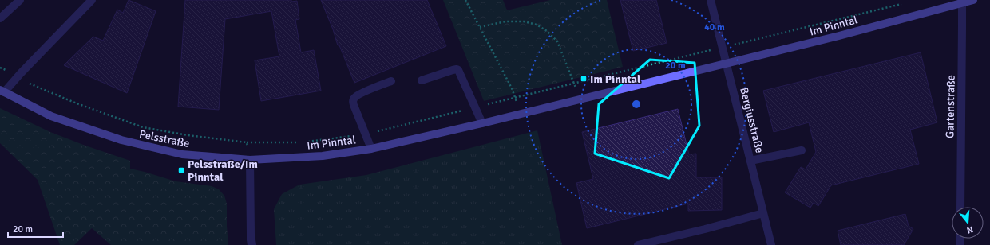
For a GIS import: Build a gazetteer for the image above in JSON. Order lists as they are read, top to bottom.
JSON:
{
  "streets": {
    "main road": ["Im Pinntal", "Pelsstraße"],
    "street": ["Gartenstraße", "Bergiusstraße"]
  },
  "crossings": [
    ["Im Pinntal", "Gartenstraße"],
    ["Im Pinntal", "Bergiusstraße"],
    ["Im Pinntal", "Pelsstraße"]
  ],
  "places": {
    "transit": ["Im Pinntal", "Pelsstraße/Im Pinntal"]
  },
  "scale_bar": "20 m",
  "north": "bottom",
  "rings": ["40 m", "20 m"]
}
